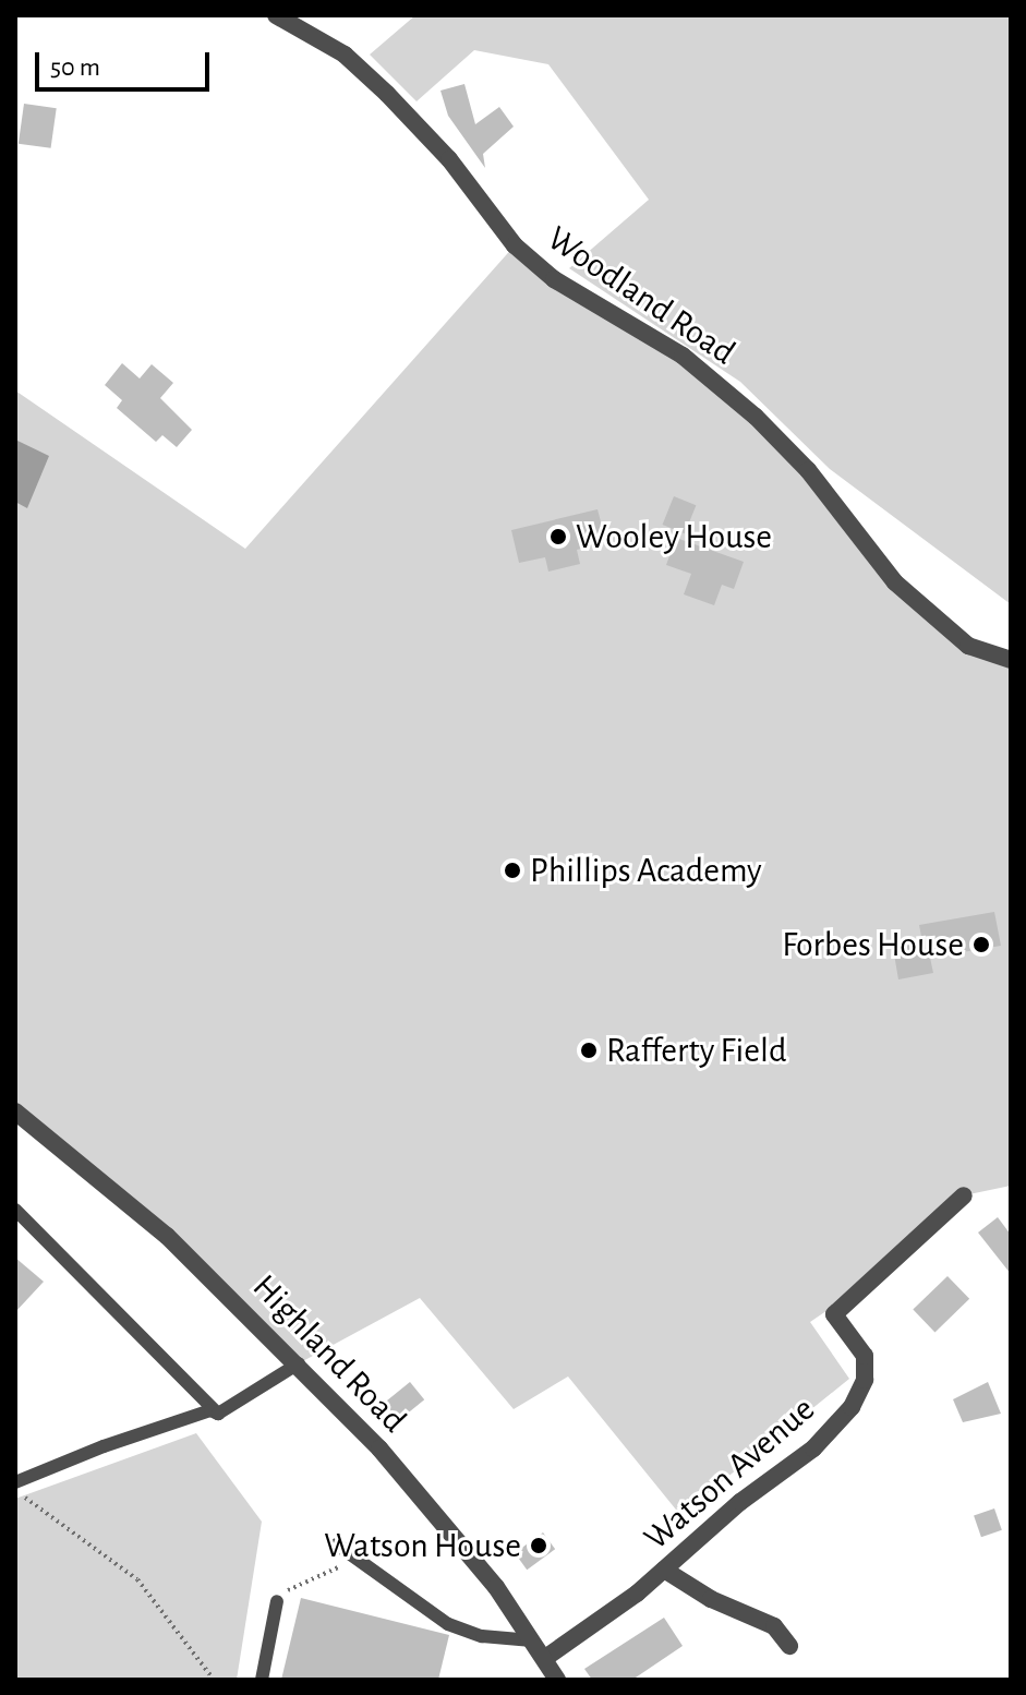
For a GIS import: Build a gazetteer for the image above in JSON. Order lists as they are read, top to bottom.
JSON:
{
  "streets": {
    "street": ["Woodland Road", "Highland Road", "Watson Avenue"]
  },
  "crossings": [
    ["Highland Road", "Watson Avenue"]
  ],
  "places": [
    "Wooley House",
    "Phillips Academy",
    "Forbes House",
    "Rafferty Field",
    "Watson House"
  ],
  "scale_bar": "50 m"
}
